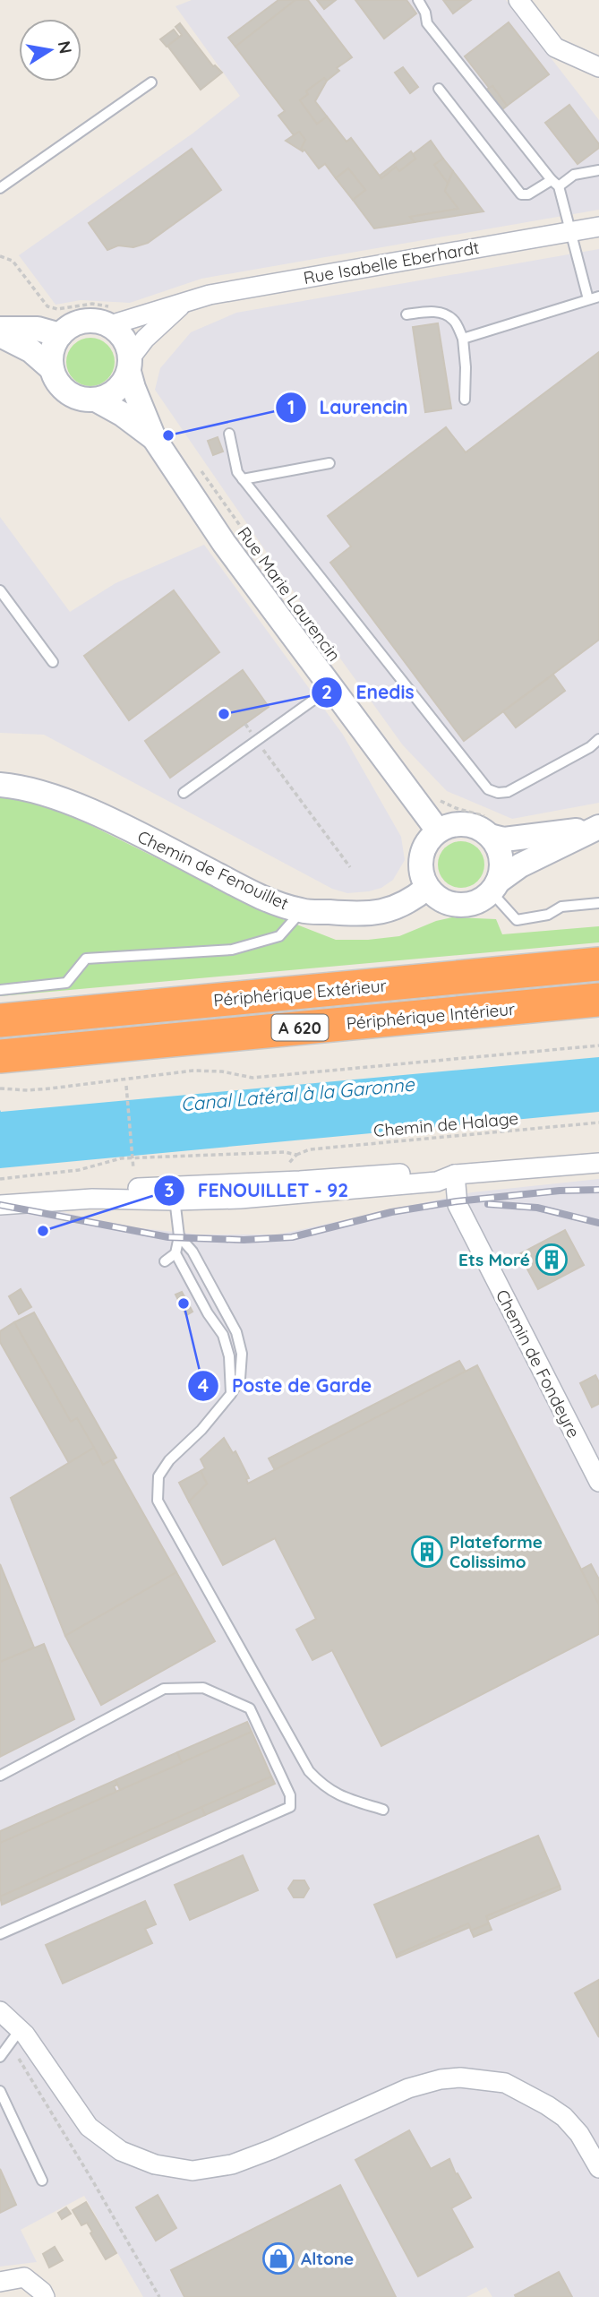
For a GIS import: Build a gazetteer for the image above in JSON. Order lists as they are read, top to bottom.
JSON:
{
  "streets": {
    "highway": ["Périphérique Extérieur", "Périphérique Intérieur", "A 620"],
    "street": [
      "Rue Isabelle Eberhardt",
      "Rue Marie Laurencin",
      "Chemin de Fenouillet",
      "Chemin de Fondeyre"
    ],
    "path": ["Chemin de Halage"]
  },
  "crossings": [
    ["Rue Isabelle Eberhardt", "Rue Marie Laurencin"],
    ["Rue Marie Laurencin", "Chemin de Fenouillet"]
  ],
  "water": ["Canal Latéral à la Garonne"],
  "places": {
    "other": [
      "Laurencin",
      "Enedis",
      "FENOUILLET - 92",
      "Poste de Garde"
    ],
    "building": ["Ets Moré", "Plateforme Colissimo"],
    "shop": ["Altone"]
  },
  "north": "right"
}
